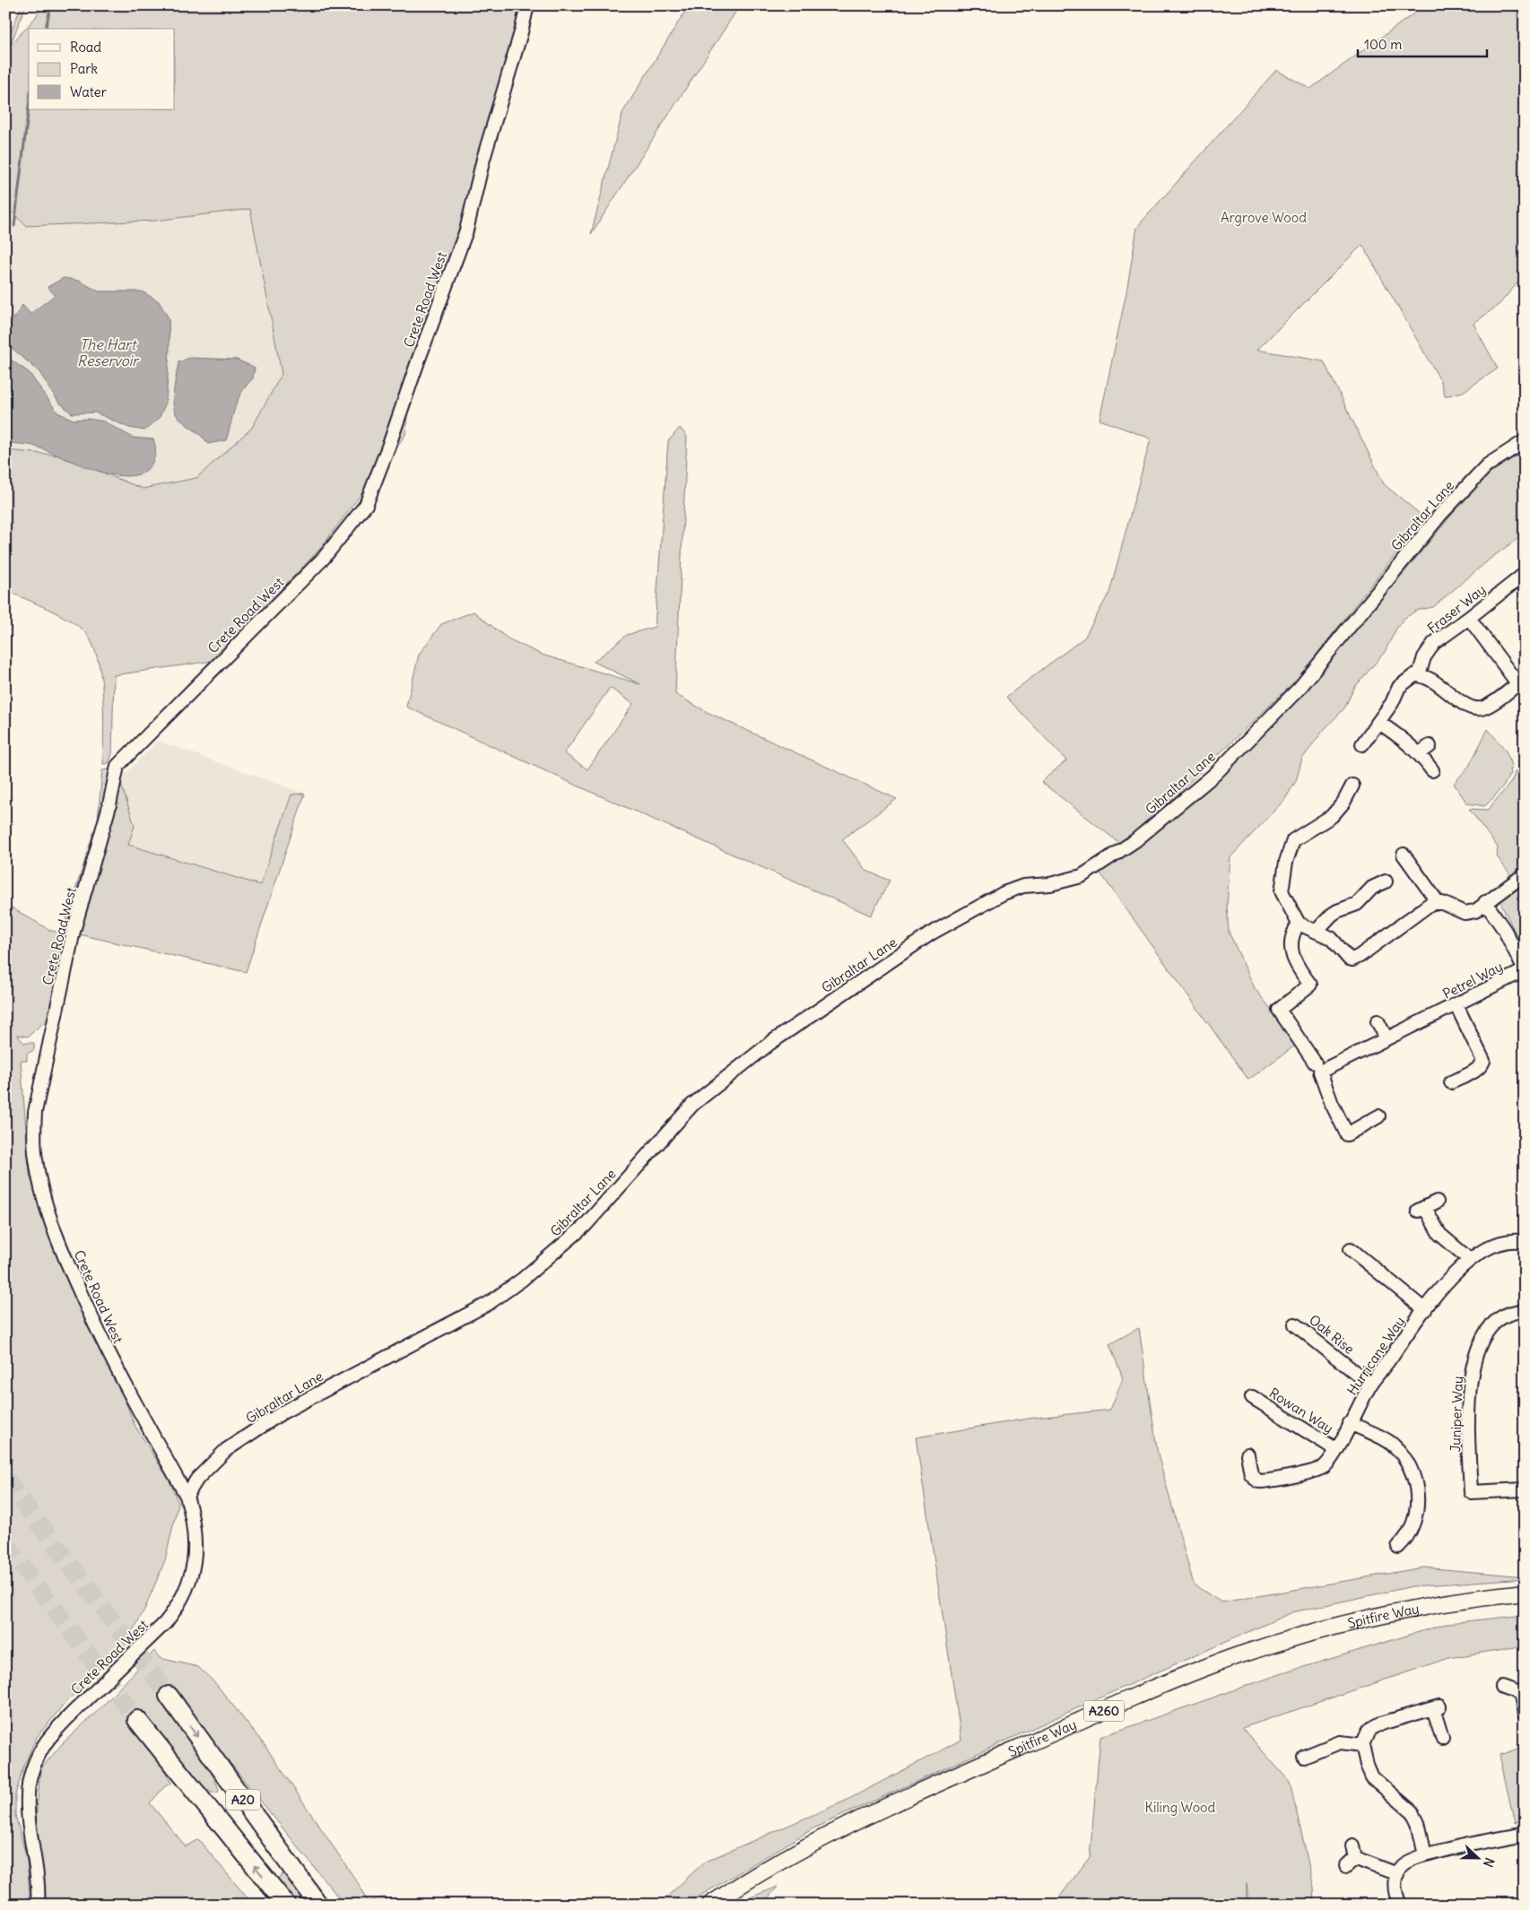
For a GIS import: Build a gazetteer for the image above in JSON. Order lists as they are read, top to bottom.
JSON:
{
  "streets": {
    "highway": ["A20"],
    "main road": ["Spitfire Way", "A260"],
    "street": [
      "Crete Road West",
      "Gibraltar Lane",
      "Fraser Way",
      "Petrel Way",
      "Oak Rise",
      "Hurricane Way",
      "Rowan Way",
      "Juniper Way"
    ]
  },
  "crossings": [
    ["Crete Road West", "Gibraltar Lane"],
    ["Oak Rise", "Hurricane Way"],
    ["Hurricane Way", "Rowan Way"]
  ],
  "water": ["The Hart Reservoir"],
  "parks": ["Argrove Wood", "Kiling Wood"],
  "legend": ["Road", "Park", "Water"],
  "scale_bar": "100 m",
  "north": "right"
}
